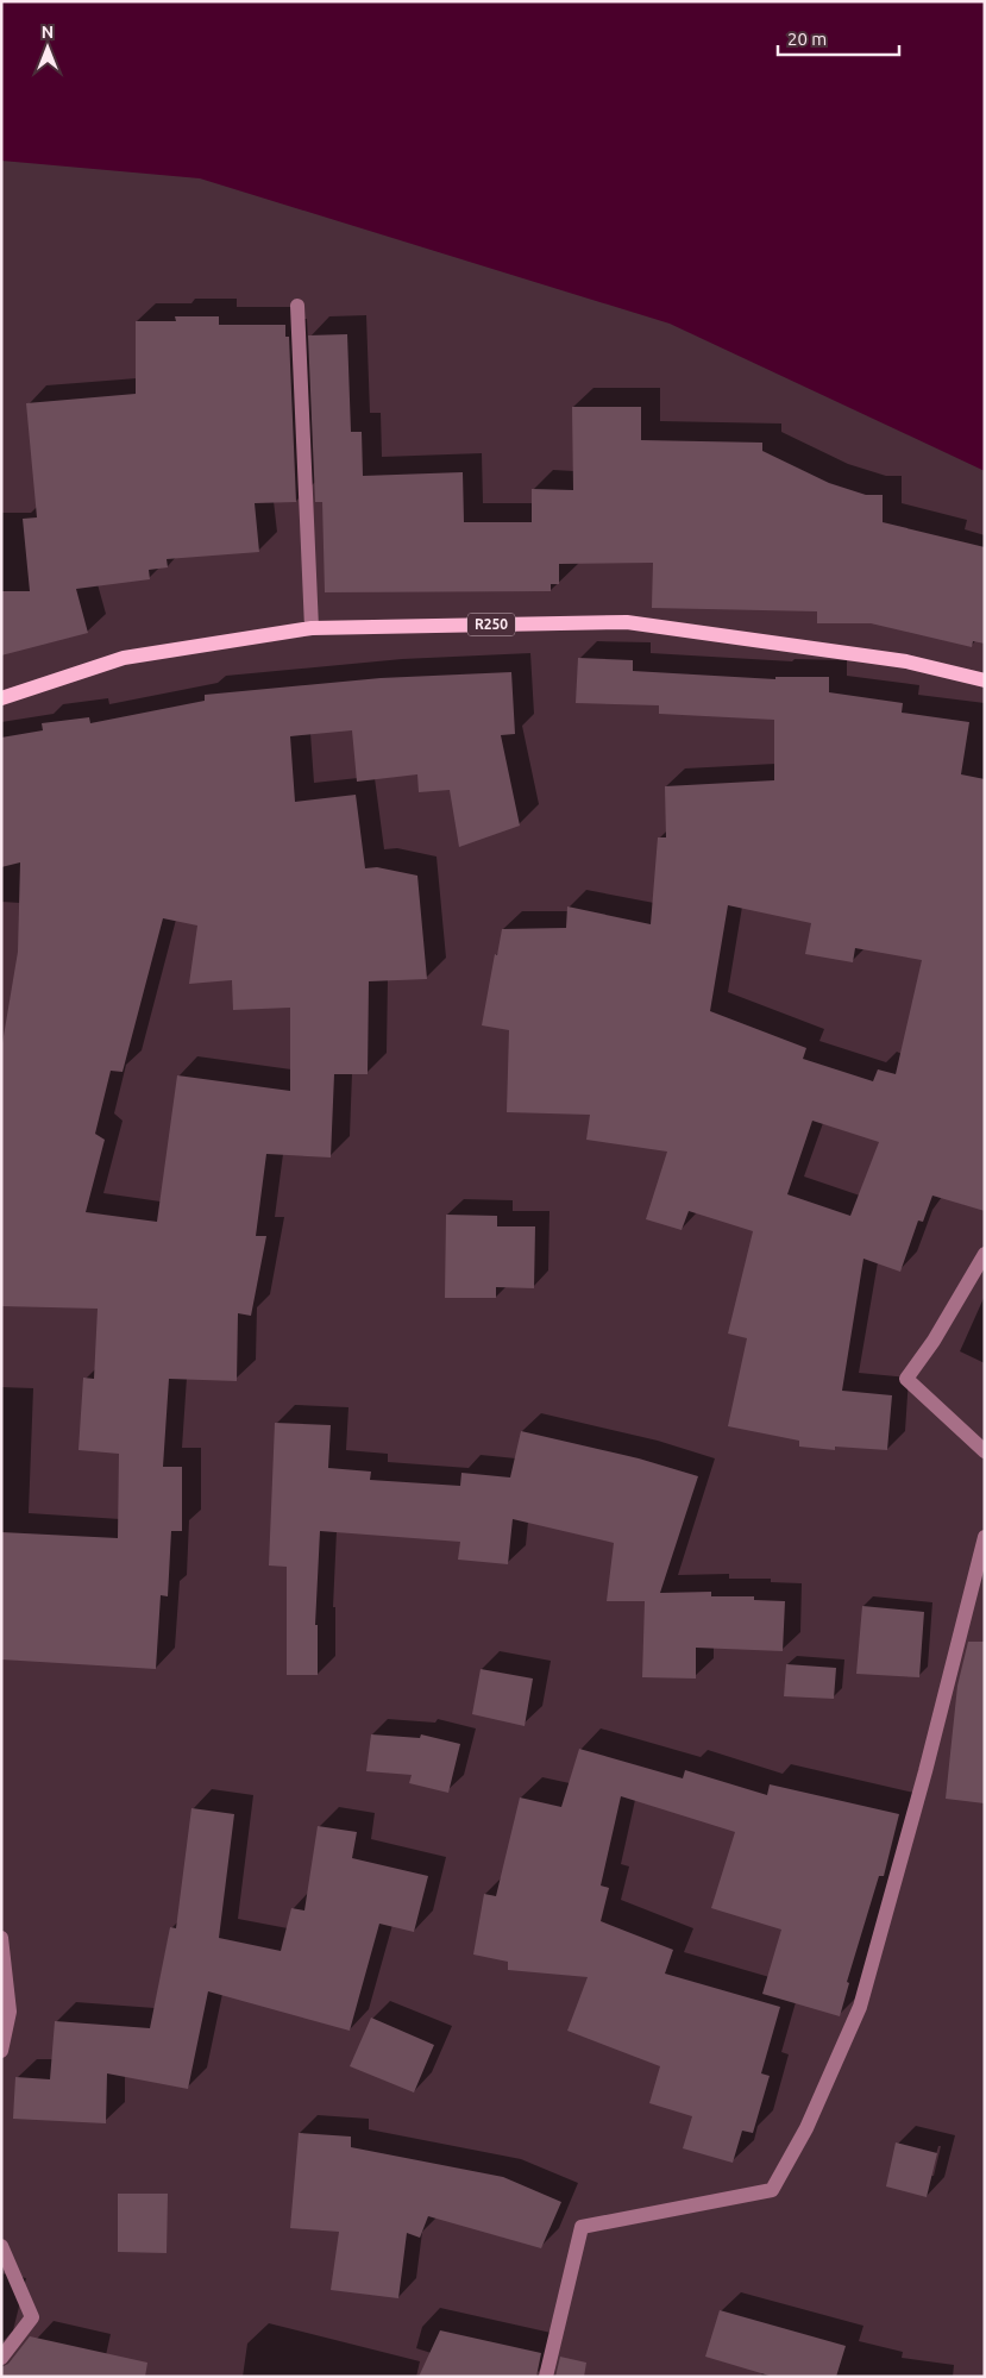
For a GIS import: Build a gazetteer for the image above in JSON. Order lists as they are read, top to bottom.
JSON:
{
  "streets": {
    "main road": ["R250"]
  },
  "scale_bar": "20 m",
  "north": "top"
}
